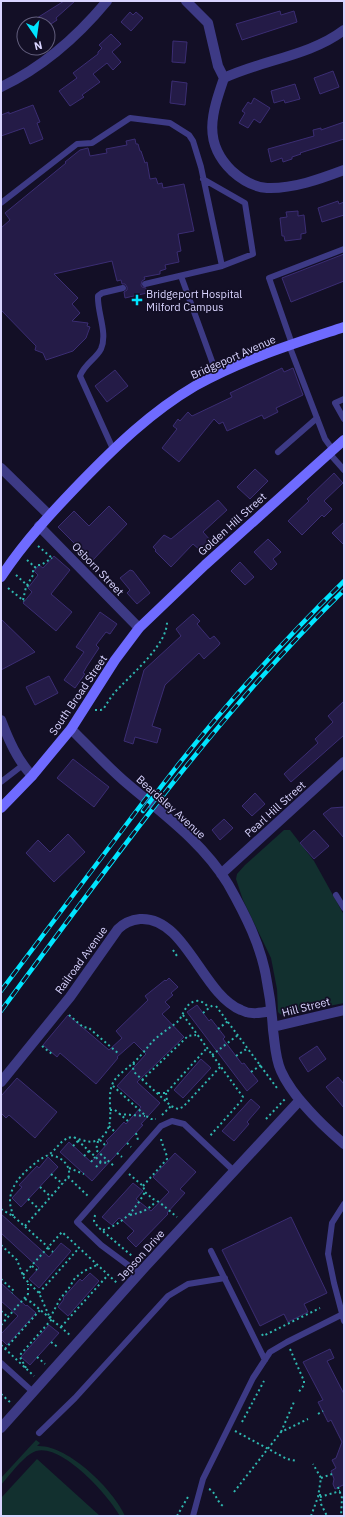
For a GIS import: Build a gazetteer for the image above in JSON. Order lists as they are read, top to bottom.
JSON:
{
  "streets": {
    "main road": ["Bridgeport Avenue", "Golden Hill Street", "South Broad Street"],
    "street": [
      "Osborn Street",
      "Beardsley Avenue",
      "Pearl Hill Street",
      "Railroad Avenue",
      "Hill Street",
      "Jepson Drive"
    ]
  },
  "crossings": [
    ["Bridgeport Avenue", "Osborn Street"],
    ["Golden Hill Street", "Osborn Street"],
    ["Golden Hill Street", "South Broad Street"],
    ["Osborn Street", "South Broad Street"],
    ["South Broad Street", "Beardsley Avenue"],
    ["Beardsley Avenue", "Pearl Hill Street"],
    ["Beardsley Avenue", "Railroad Avenue"],
    ["Beardsley Avenue", "Hill Street"],
    ["Beardsley Avenue", "Jepson Drive"]
  ],
  "places": {
    "health": ["Bridgeport Hospital Milford Campus"]
  },
  "north": "bottom"
}
